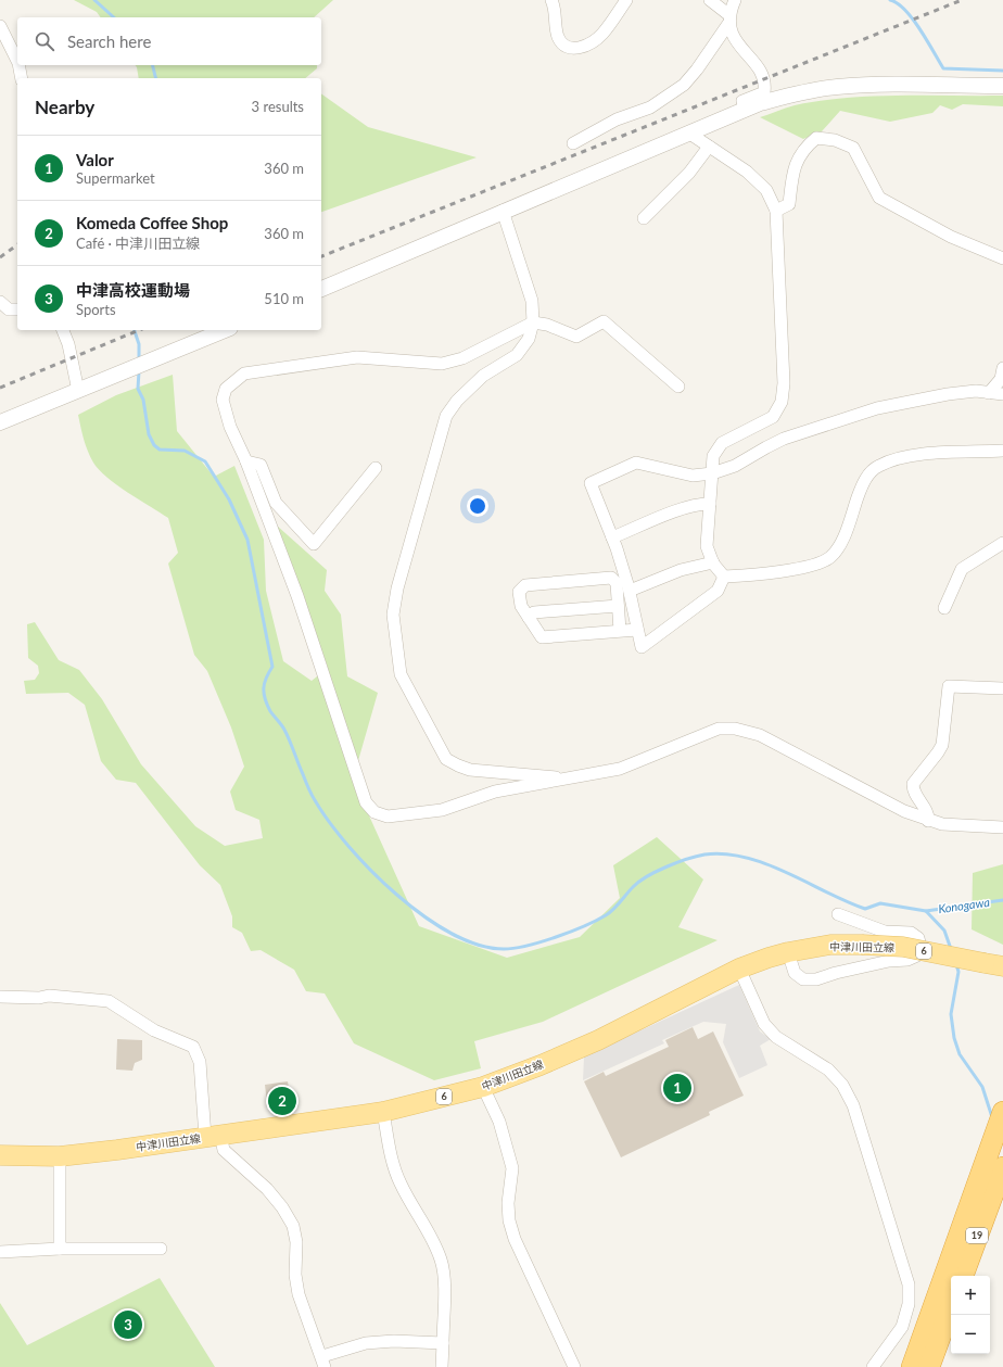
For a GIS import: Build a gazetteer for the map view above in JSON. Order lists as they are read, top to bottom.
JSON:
{
  "streets": {
    "highway": ["19"],
    "main road": ["中津川田立線", "6"]
  },
  "water": ["Konogawa"],
  "page": {
    "search": "Search here",
    "heading": ["Nearby", "3 results"],
    "list": [
      {
        "mark": "1",
        "name": "Valor",
        "note": "Supermarket",
        "value": "360 m"
      },
      {
        "mark": "2",
        "name": "Komeda Coffee Shop",
        "note": "Café · 中津川田立線",
        "value": "360 m"
      },
      {
        "mark": "3",
        "name": "中津高校運動場",
        "note": "Sports",
        "value": "510 m"
      }
    ],
    "pins": ["1", "2", "3"],
    "map_buttons": ["+", "−"]
  }
}
